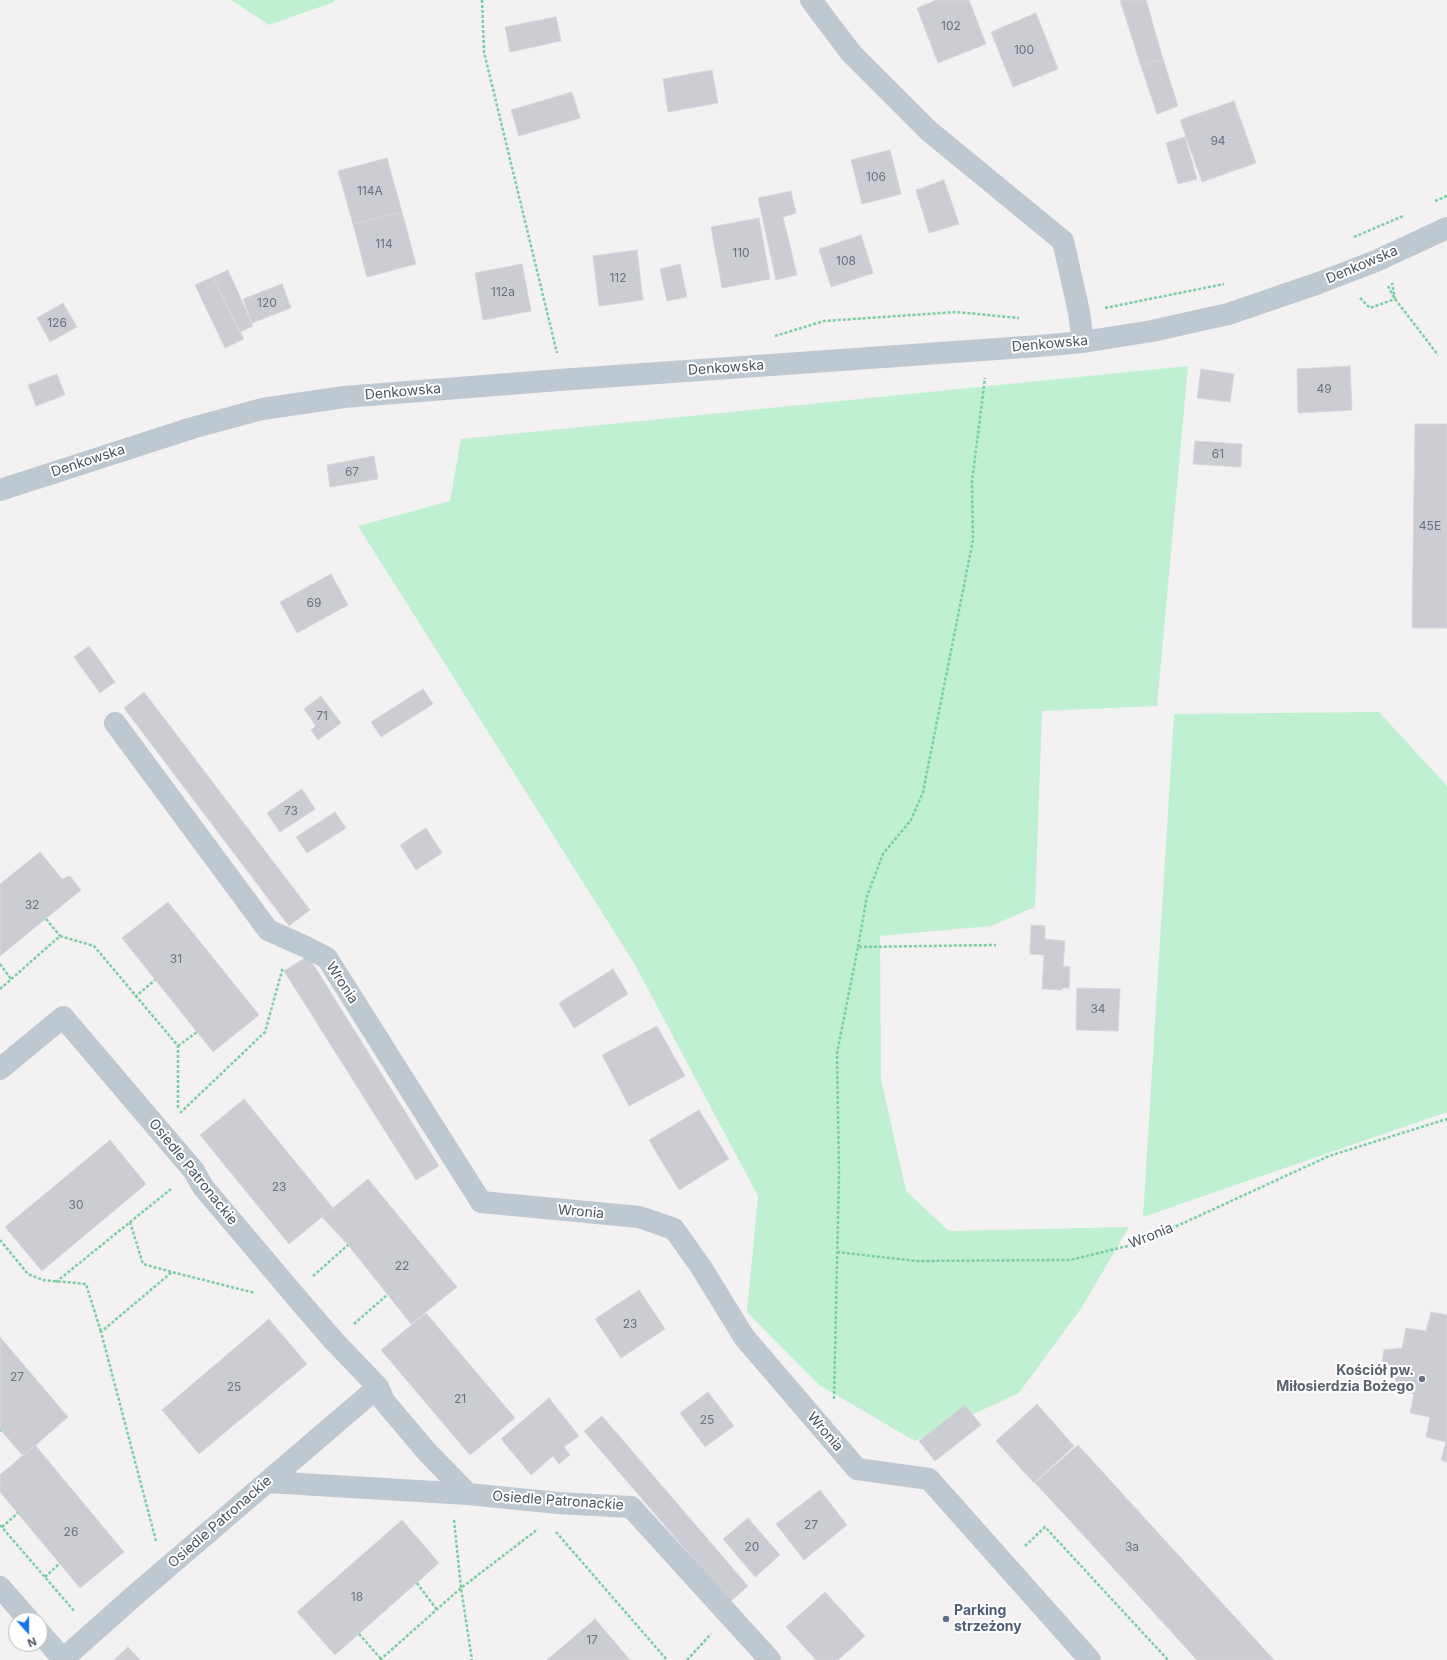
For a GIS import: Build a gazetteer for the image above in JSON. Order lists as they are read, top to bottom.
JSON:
{
  "streets": {
    "street": ["Denkowska", "Wronia", "Osiedle Patronackie"]
  },
  "places": ["Kościół pw. Miłosierdzia Bożego", "Parking strzeżony"],
  "house_numbers": [
    "102",
    "100",
    "94",
    "106",
    "114A",
    "114",
    "110",
    "108",
    "112",
    "112a",
    "120",
    "126",
    "49",
    "61",
    "67",
    "45E",
    "69",
    "71",
    "73",
    "32",
    "31",
    "34",
    "23",
    "30",
    "22",
    "23",
    "27",
    "25",
    "21",
    "25",
    "27",
    "26",
    "20",
    "3a",
    "18",
    "17"
  ],
  "north": "bottom"
}
